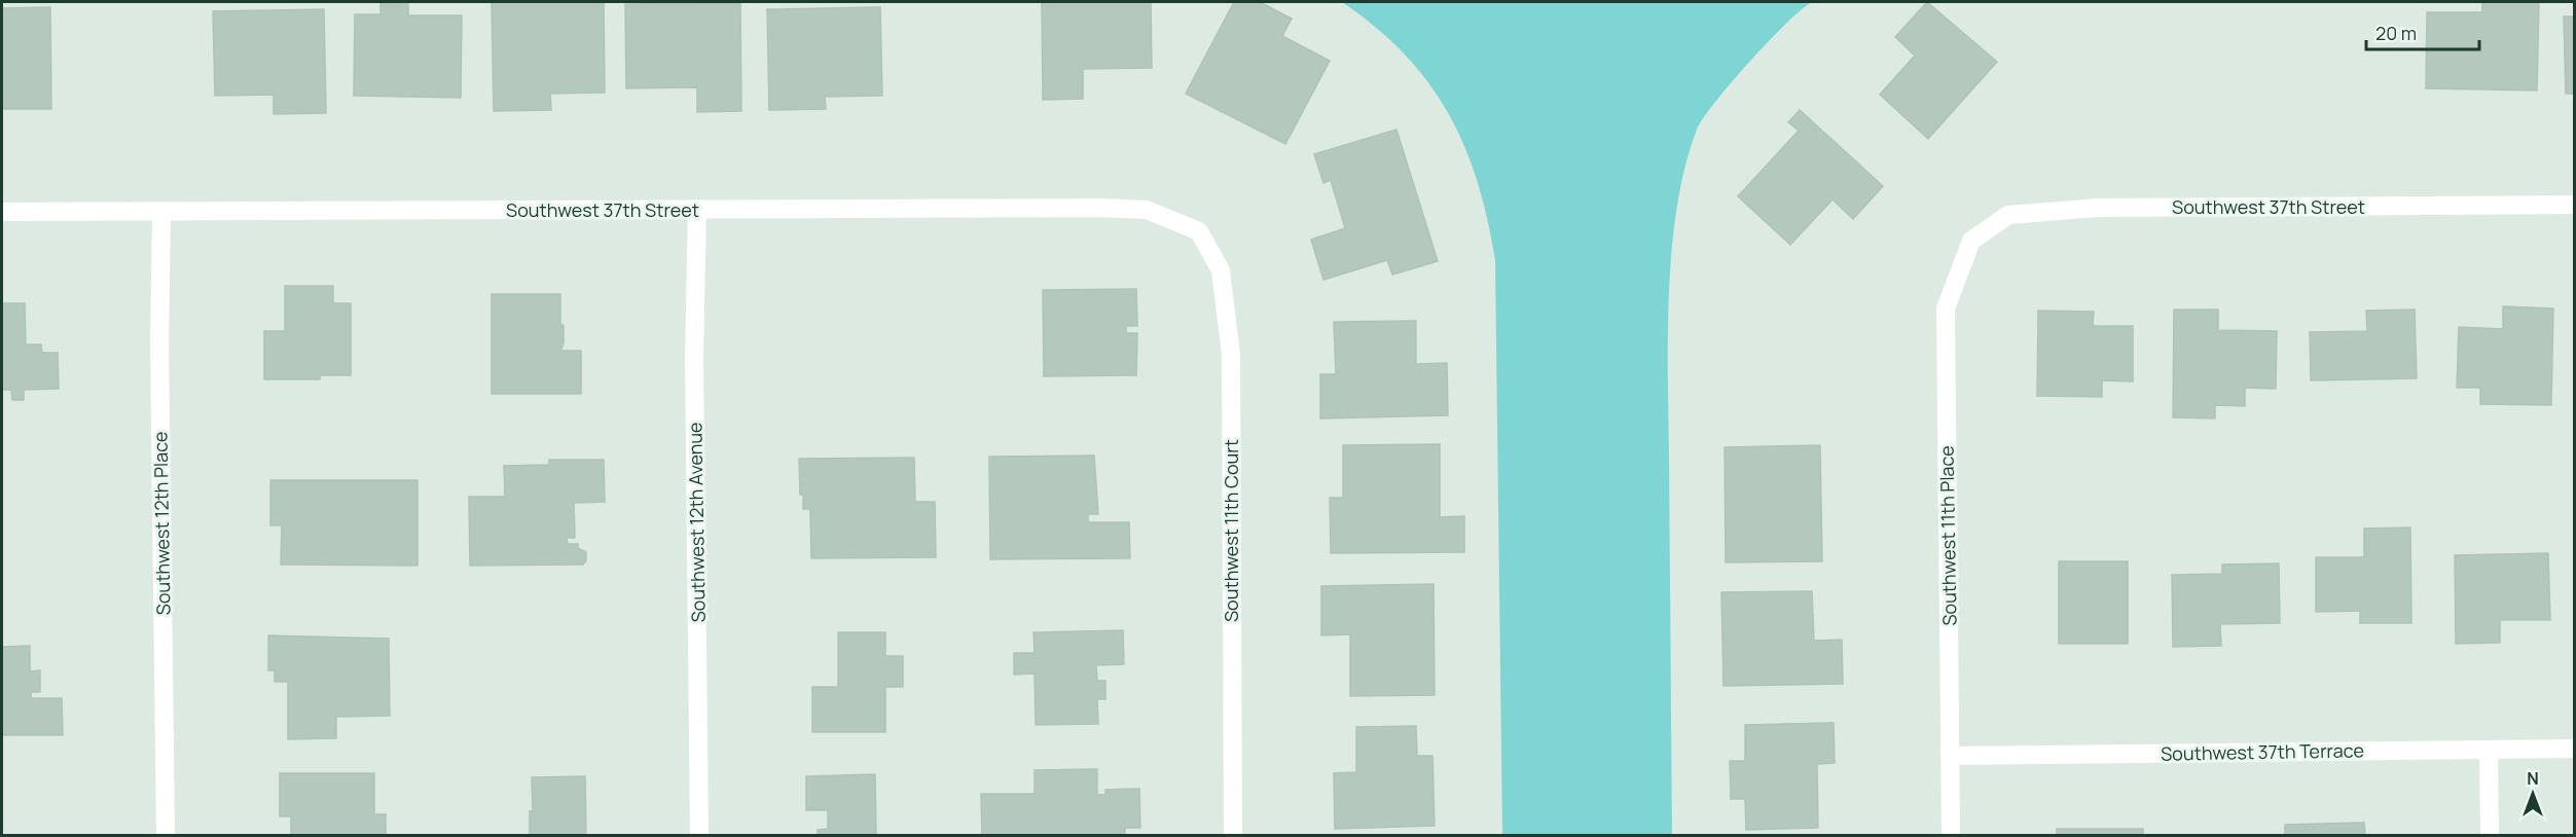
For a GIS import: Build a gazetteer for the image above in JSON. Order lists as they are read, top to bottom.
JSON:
{
  "streets": {
    "street": [
      "Southwest 37th Street",
      "Southwest 12th Avenue",
      "Southwest 12th Place",
      "Southwest 11th Court",
      "Southwest 11th Place",
      "Southwest 37th Terrace"
    ]
  },
  "crossings": [
    ["Southwest 37th Street", "Southwest 12th Avenue"],
    ["Southwest 37th Street", "Southwest 12th Place"],
    ["Southwest 37th Street", "Southwest 11th Court"],
    ["Southwest 37th Street", "Southwest 11th Place"],
    ["Southwest 11th Place", "Southwest 37th Terrace"]
  ],
  "scale_bar": "20 m",
  "north": "top"
}
